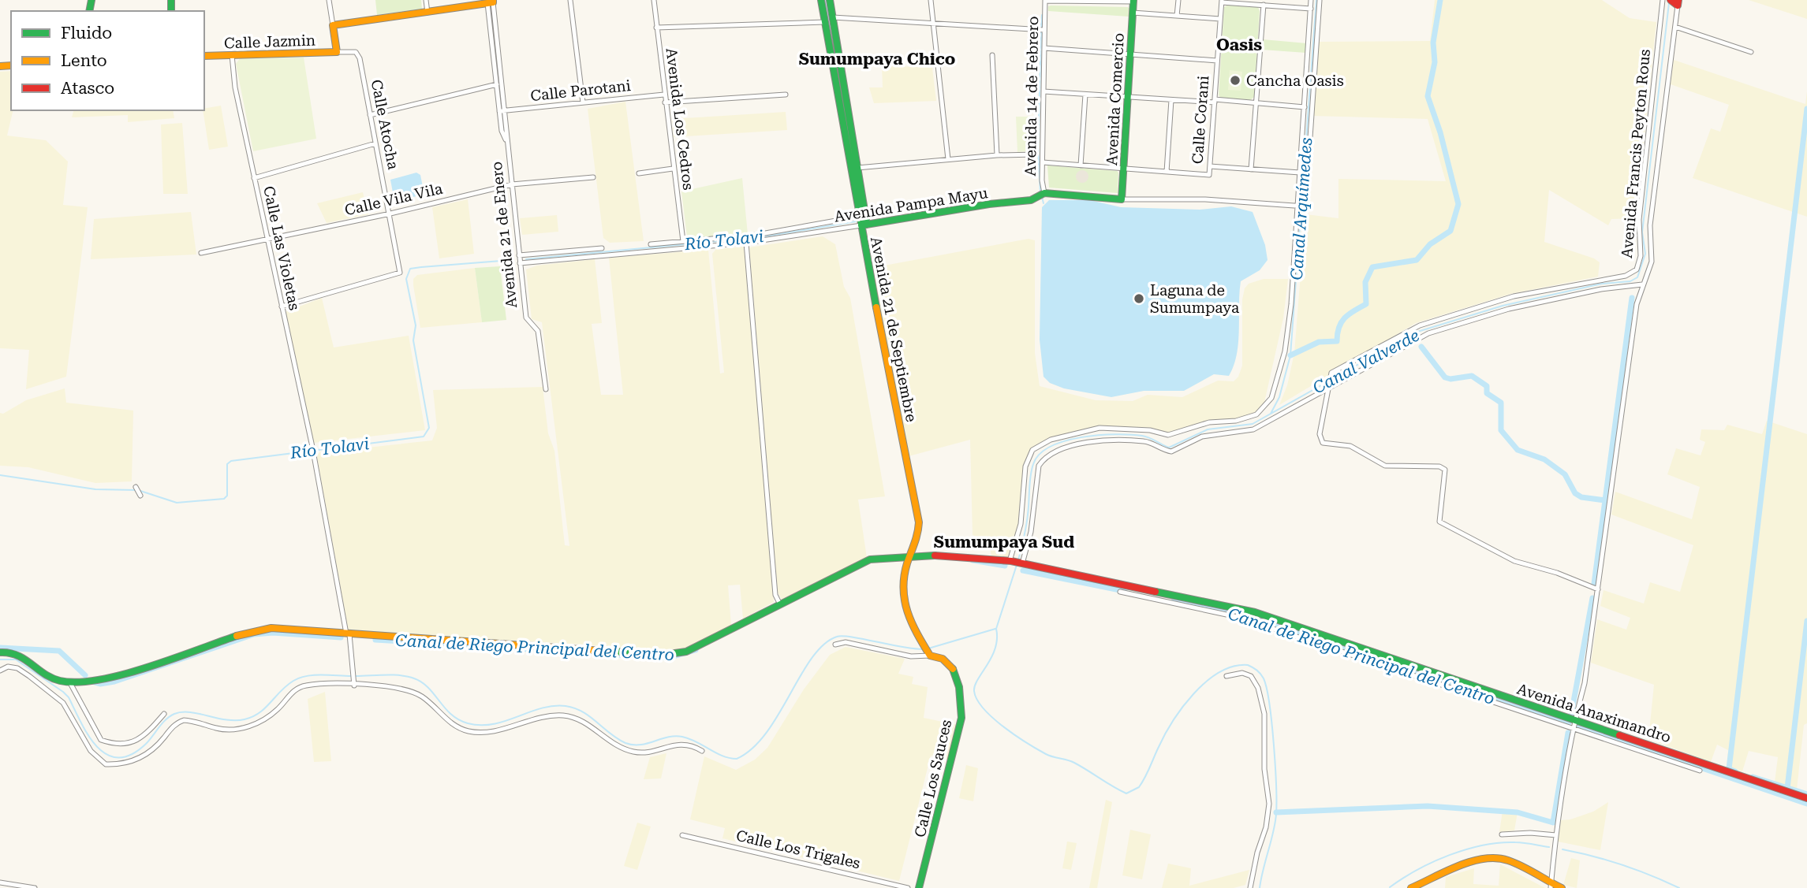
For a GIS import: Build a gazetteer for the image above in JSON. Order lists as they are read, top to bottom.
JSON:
{
  "streets": {
    "street": [
      "Calle Jazmin",
      "Calle Parotani",
      "Avenida 14 de Febrero",
      "Avenida Comercio",
      "Avenida Los Cedros",
      "Calle Corani",
      "Calle Atocha",
      "Avenida Francis Peyton Rous",
      "Calle Vila Vila",
      "Avenida Pampa Mayu",
      "Avenida 21 de Enero",
      "Calle Las Violetas",
      "Avenida 21 de Septiembre",
      "Avenida Anaximandro",
      "Calle Los Sauces",
      "Calle Los Trigales"
    ]
  },
  "crossings": [
    ["Calle Jazmin", "Calle Atocha"],
    ["Calle Jazmin", "Calle Las Violetas"],
    ["Calle Parotani", "Avenida Los Cedros"],
    ["Calle Parotani", "Avenida 21 de Enero"],
    ["Avenida 14 de Febrero", "Avenida Pampa Mayu"],
    ["Avenida Comercio", "Avenida Pampa Mayu"],
    ["Avenida Los Cedros", "Avenida Pampa Mayu"],
    ["Calle Atocha", "Calle Vila Vila"],
    ["Calle Atocha", "Calle Las Violetas"],
    ["Calle Vila Vila", "Avenida 21 de Enero"],
    ["Calle Vila Vila", "Calle Las Violetas"],
    ["Avenida Pampa Mayu", "Avenida 21 de Enero"],
    ["Avenida Pampa Mayu", "Avenida 21 de Septiembre"],
    ["Calle Las Violetas", "Avenida Anaximandro"],
    ["Avenida 21 de Septiembre", "Avenida Anaximandro"],
    ["Avenida 21 de Septiembre", "Calle Los Sauces"]
  ],
  "districts": ["Oasis", "Sumumpaya Chico", "Sumumpaya Sud"],
  "water": [
    "Canal Arquímedes",
    "Río Tolavi",
    "Canal Valverde",
    "Canal de Riego Principal del Centro"
  ],
  "places": ["Cancha Oasis", "Laguna de Sumumpaya"],
  "legend": ["Fluido", "Lento", "Atasco"]
}
